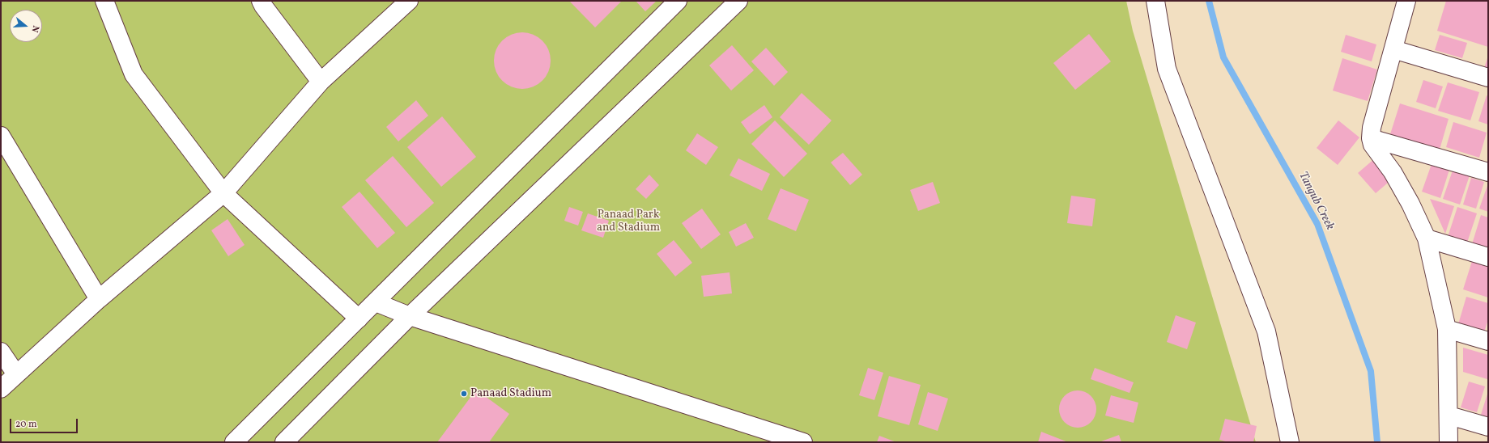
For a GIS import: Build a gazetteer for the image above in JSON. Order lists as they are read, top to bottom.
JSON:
{
  "water": ["Tangub Creek"],
  "parks": ["Panaad Park and Stadium"],
  "places": ["Panaad Stadium"],
  "scale_bar": "20 m",
  "north": "right"
}
